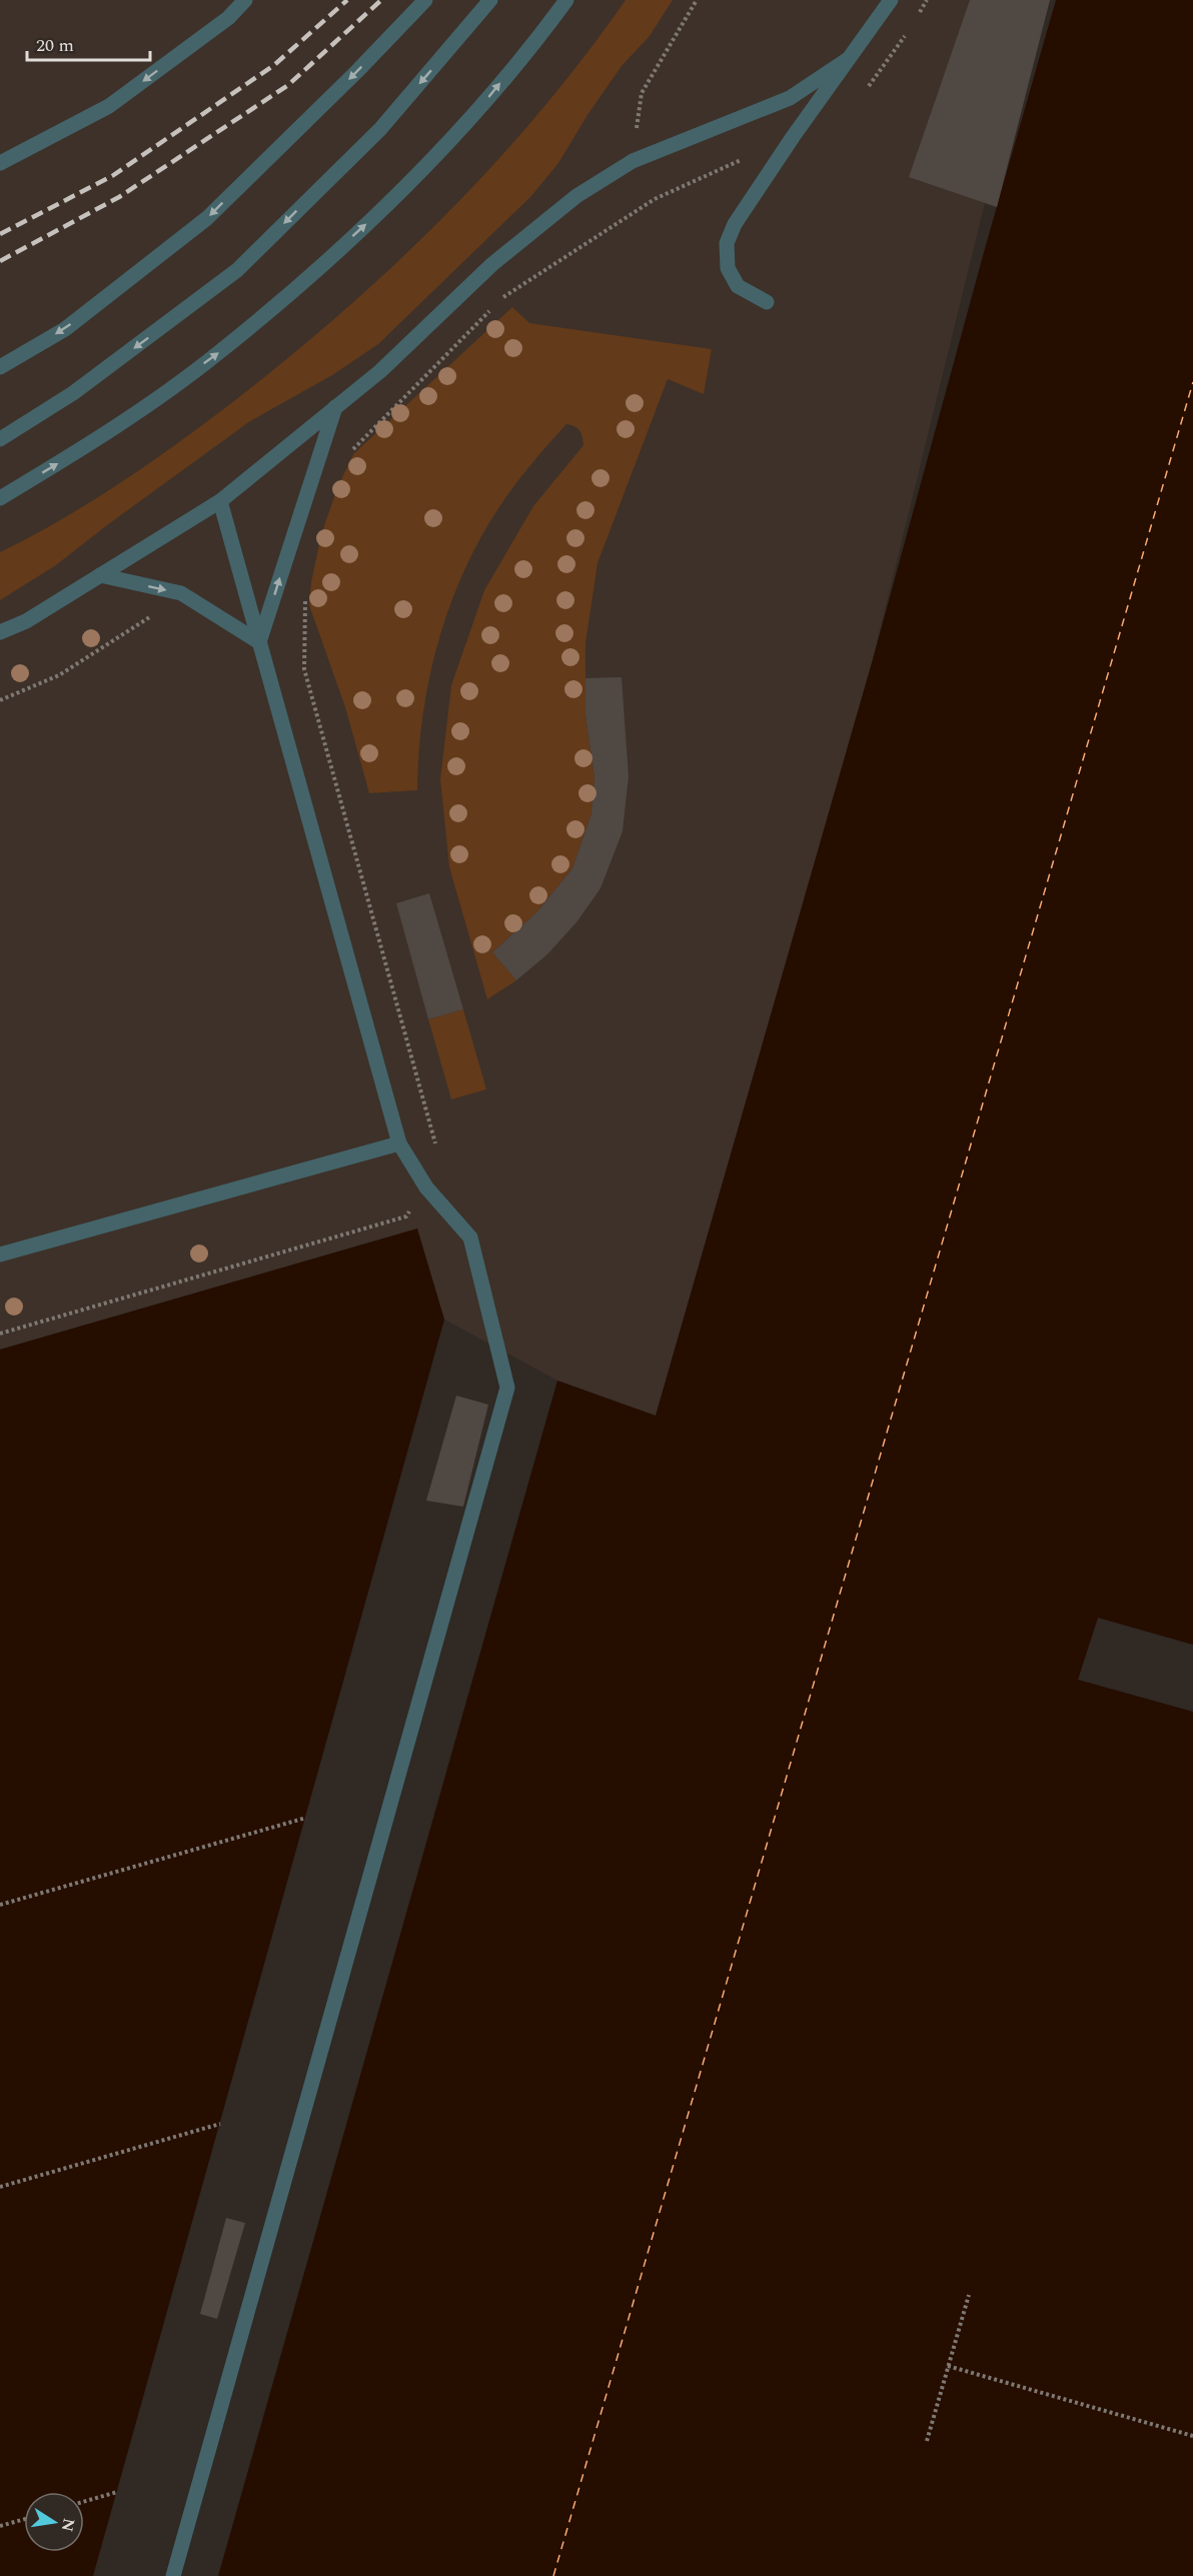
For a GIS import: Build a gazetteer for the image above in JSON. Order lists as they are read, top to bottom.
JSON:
{
  "scale_bar": "20 m",
  "north": "right"
}
